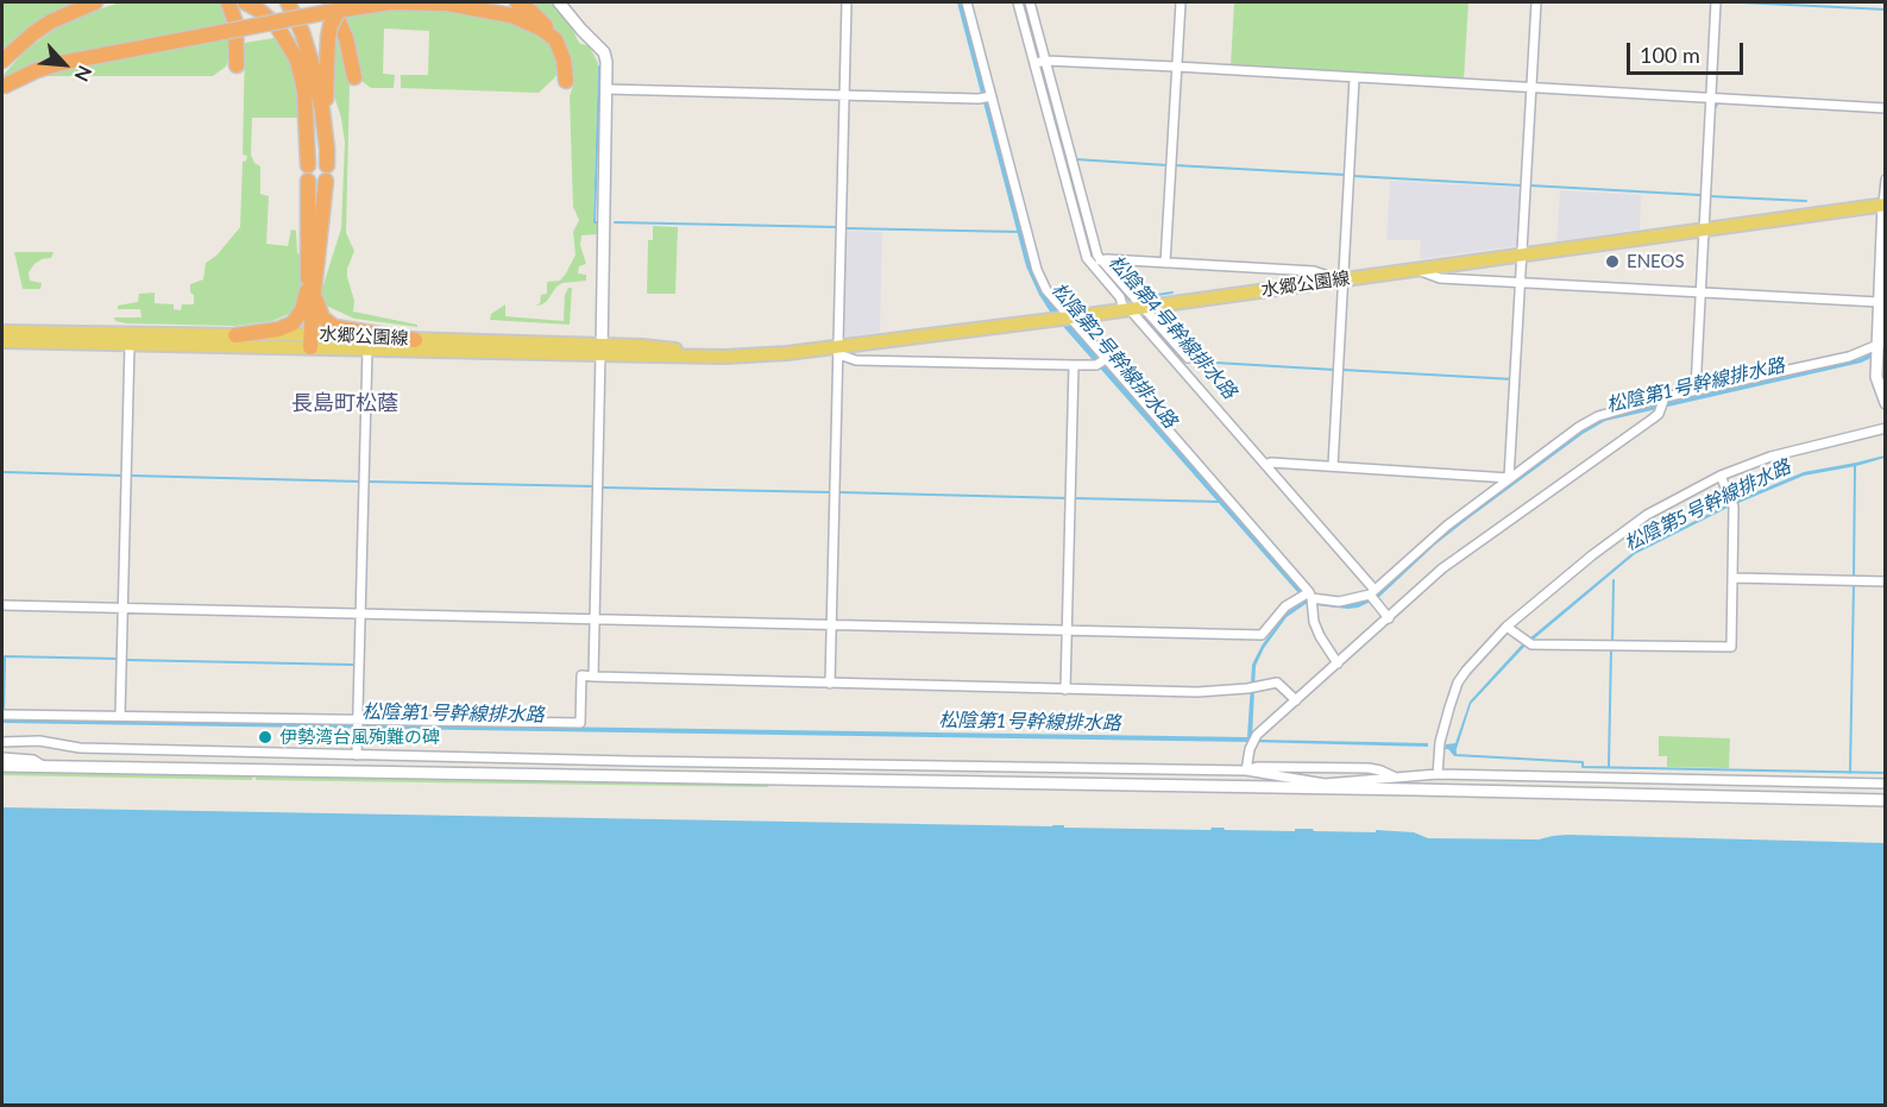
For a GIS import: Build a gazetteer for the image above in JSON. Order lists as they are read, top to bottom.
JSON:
{
  "streets": {
    "main road": ["水郷公園線"]
  },
  "districts": ["長島町松蔭"],
  "water": [
    "松陰第4号幹線排水路",
    "松陰第2号幹線排水路",
    "松陰第1号幹線排水路",
    "松陰第5号幹線排水路"
  ],
  "places": ["ENEOS", "伊勢湾台風殉難の碑"],
  "scale_bar": "100 m",
  "north": "bottom right"
}
